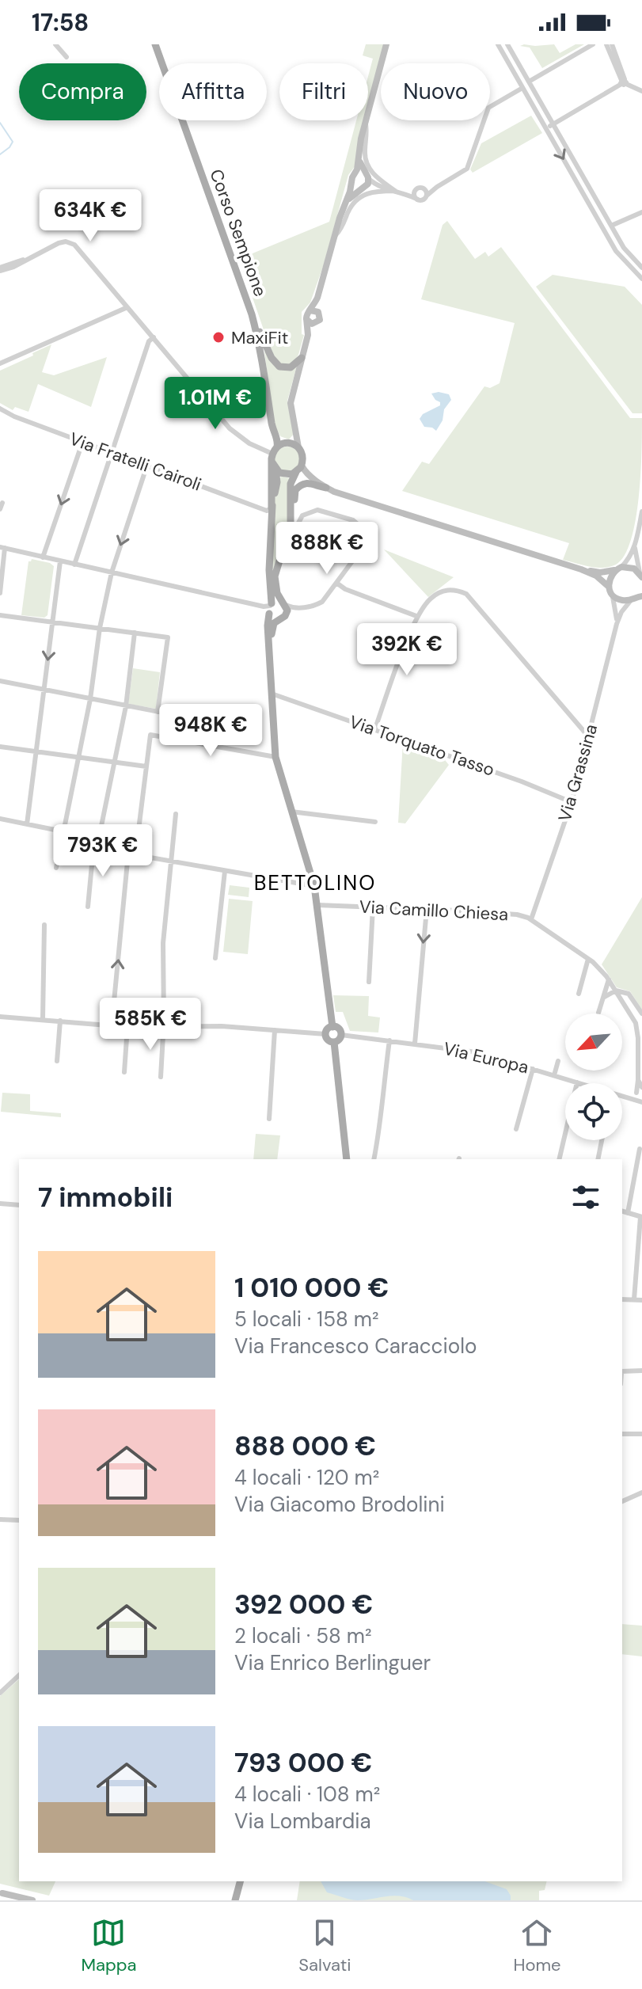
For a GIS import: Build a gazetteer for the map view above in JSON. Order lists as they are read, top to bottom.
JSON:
{
  "streets": {
    "main road": ["Corso Sempione"],
    "street": [
      "Via Fratelli Cairoli",
      "Via Torquato Tasso",
      "Via Grassina",
      "Via Camillo Chiesa",
      "Via Europa"
    ]
  },
  "crossings": [
    ["Via Torquato Tasso", "Via Grassina"],
    ["Via Grassina", "Via Camillo Chiesa"],
    ["Via Camillo Chiesa", "Via Europa"]
  ],
  "districts": ["BETTOLINO"],
  "places": ["MaxiFit"],
  "north": "bottom left",
  "page": {
    "status": "17:58",
    "chip": [
      "Compra",
      "Affitta",
      "Filtri",
      "Nuovo"
    ],
    "price": [
      "634K €",
      "1.01M €",
      "888K €",
      "392K €",
      "948K €",
      "793K €",
      "585K €"
    ],
    "heading": "7 immobili",
    "list": [
      {
        "name": "1 010 000 €",
        "note": "5 locali · 158 m² · Via Francesco Caracciolo"
      },
      {
        "name": "888 000 €",
        "note": "4 locali · 120 m² · Via Giacomo Brodolini"
      },
      {
        "name": "392 000 €",
        "note": "2 locali · 58 m² · Via Enrico Berlinguer"
      },
      {
        "name": "793 000 €",
        "note": "4 locali · 108 m² · Via Lombardia"
      }
    ],
    "tabs": ["Mappa", "Salvati", "Home"]
  }
}
